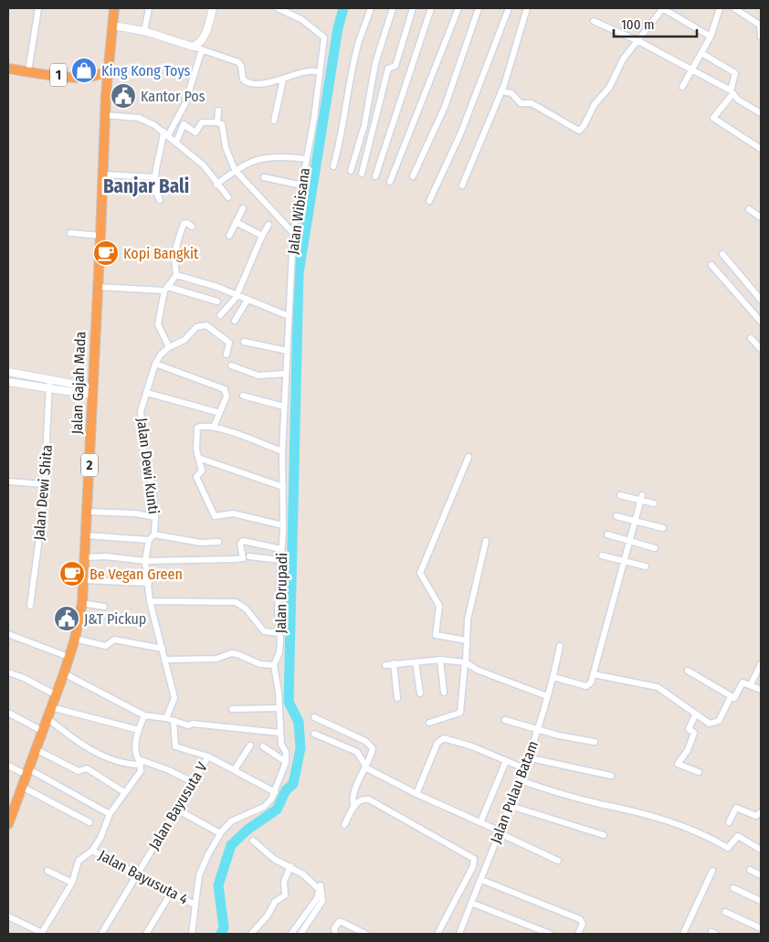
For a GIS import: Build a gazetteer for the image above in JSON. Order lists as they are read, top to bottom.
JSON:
{
  "streets": {
    "highway": ["1", "Jalan Gajah Mada", "2"],
    "street": [
      "Jalan Wibisana",
      "Jalan Dewi Kunti",
      "Jalan Dewi Shita",
      "Jalan Drupadi",
      "Jalan Pulau Batam",
      "Jalan Bayusuta V",
      "Jalan Bayusuta 4"
    ]
  },
  "crossings": [
    ["1", "2"],
    ["Jalan Wibisana", "Jalan Drupadi"],
    ["Jalan Gajah Mada", "2"],
    ["Jalan Bayusuta V", "Jalan Bayusuta 4"]
  ],
  "districts": ["Banjar Bali"],
  "places": {
    "shop": ["King Kong Toys"],
    "public building": ["Kantor Pos", "J&T Pickup"],
    "cafe": ["Kopi Bangkit", "Be Vegan Green"]
  },
  "scale_bar": "100 m"
}
